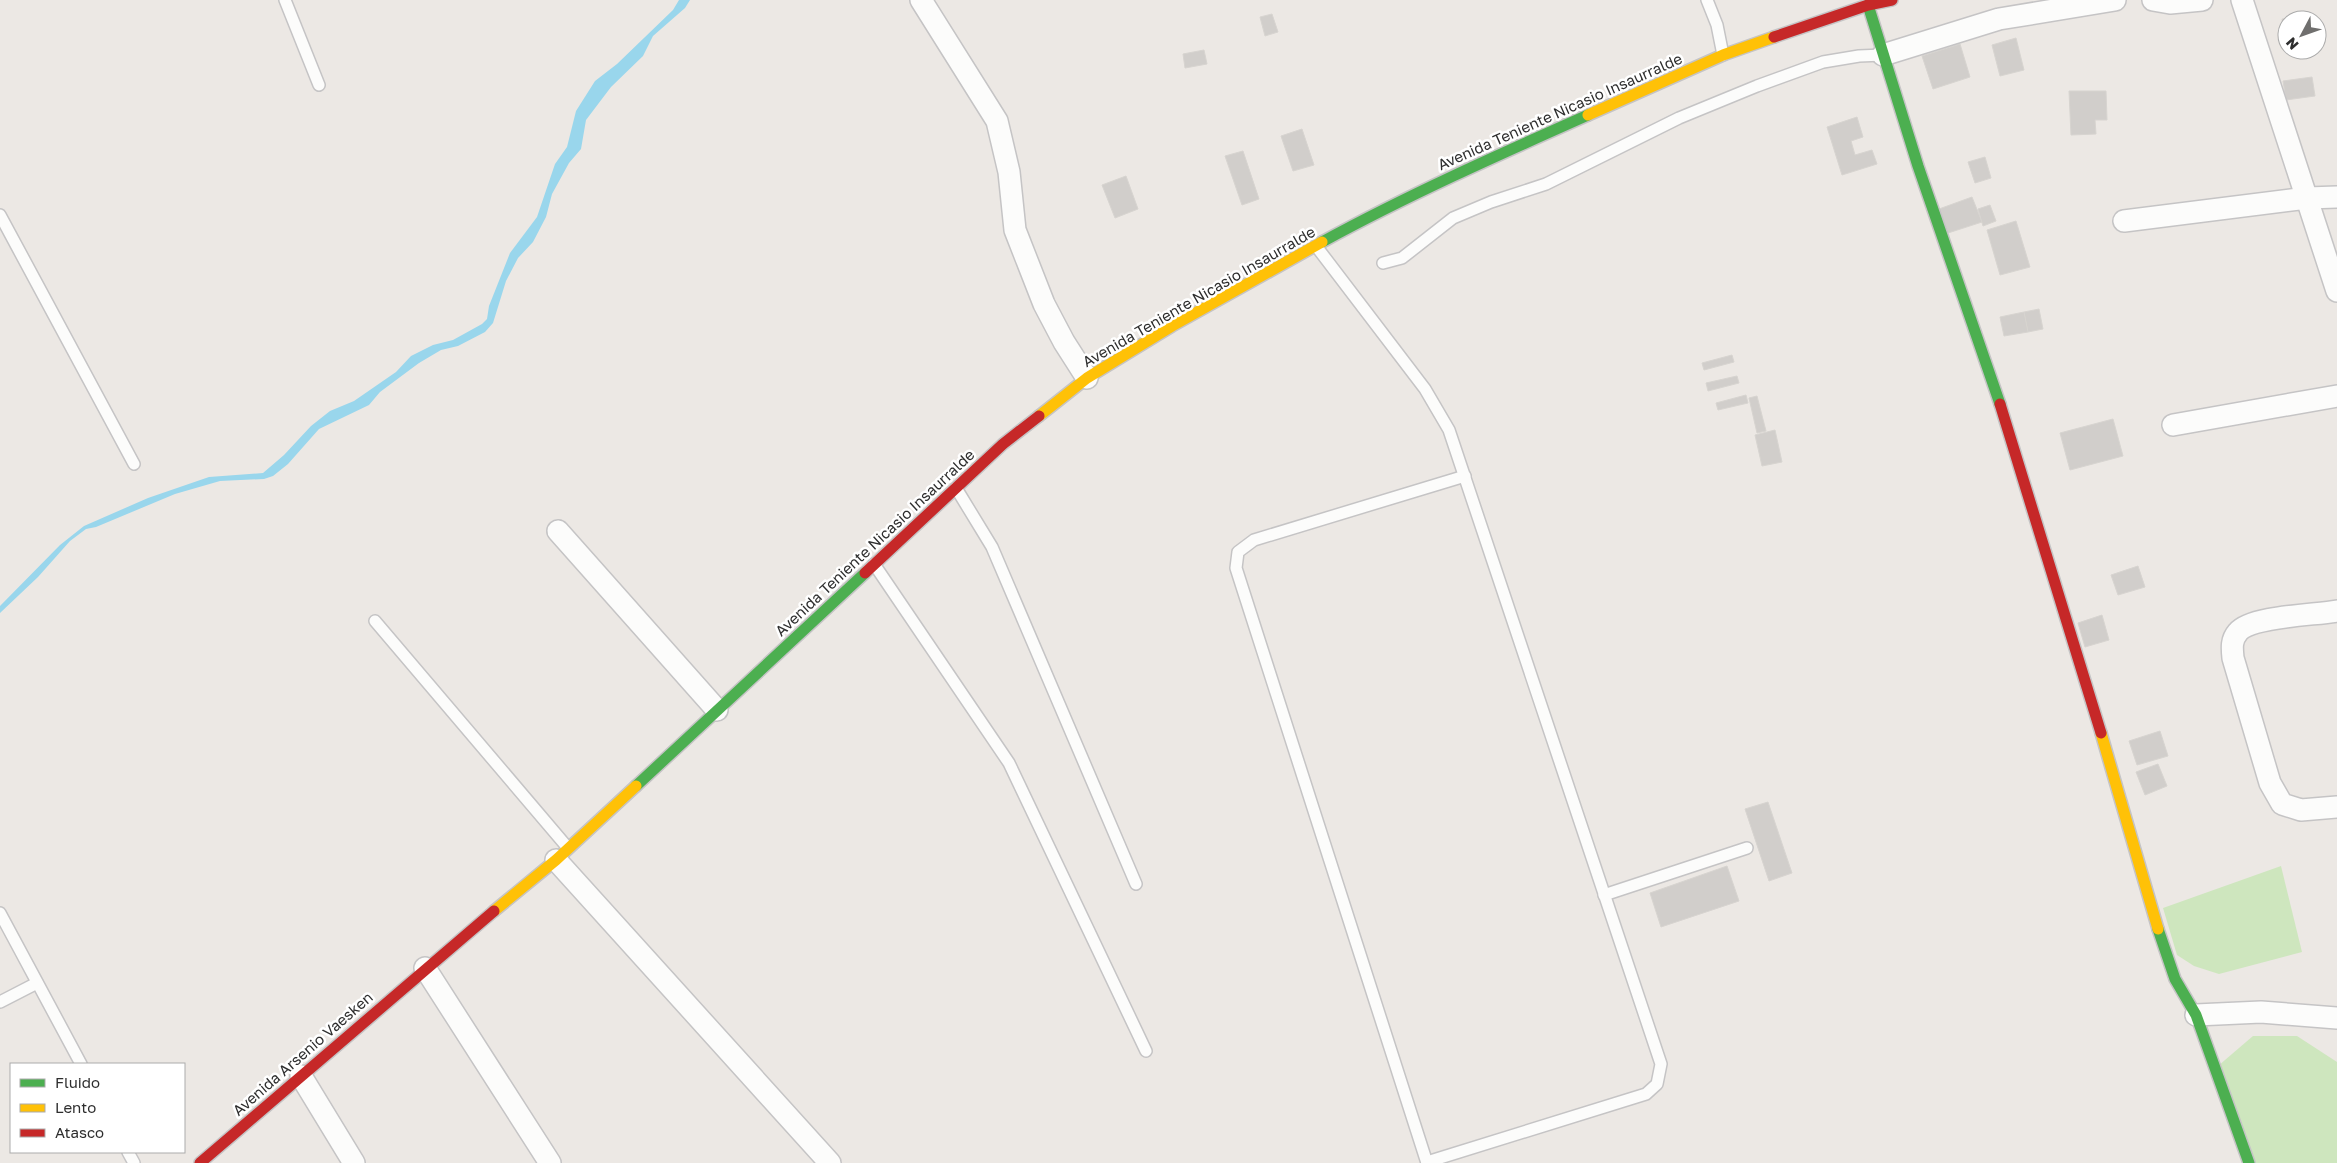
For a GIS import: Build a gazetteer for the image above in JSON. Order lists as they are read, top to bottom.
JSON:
{
  "streets": {
    "main road": ["Avenida Teniente Nicasio Insaurralde", "Avenida Arsenio Vaesken"]
  },
  "crossings": [
    ["Avenida Teniente Nicasio Insaurralde", "Avenida Arsenio Vaesken"]
  ],
  "legend": ["Fluido", "Lento", "Atasco"],
  "north": "bottom left"
}
